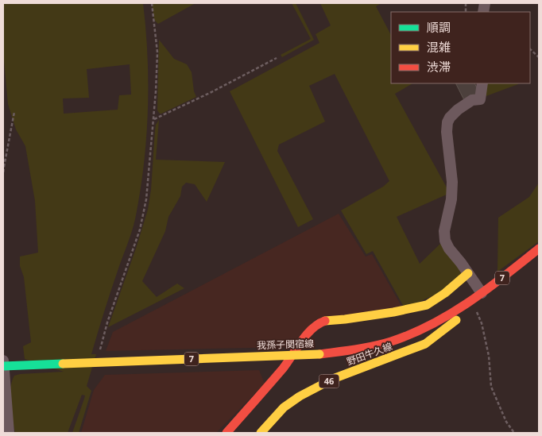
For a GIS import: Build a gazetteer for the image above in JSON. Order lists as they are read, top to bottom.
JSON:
{
  "streets": {
    "main road": [
      "7",
      "我孫子関宿線",
      "野田牛久線",
      "46"
    ]
  },
  "crossings": [
    ["我孫子関宿線", "野田牛久線"]
  ],
  "legend": ["順調", "混雑", "渋滞"]
}
